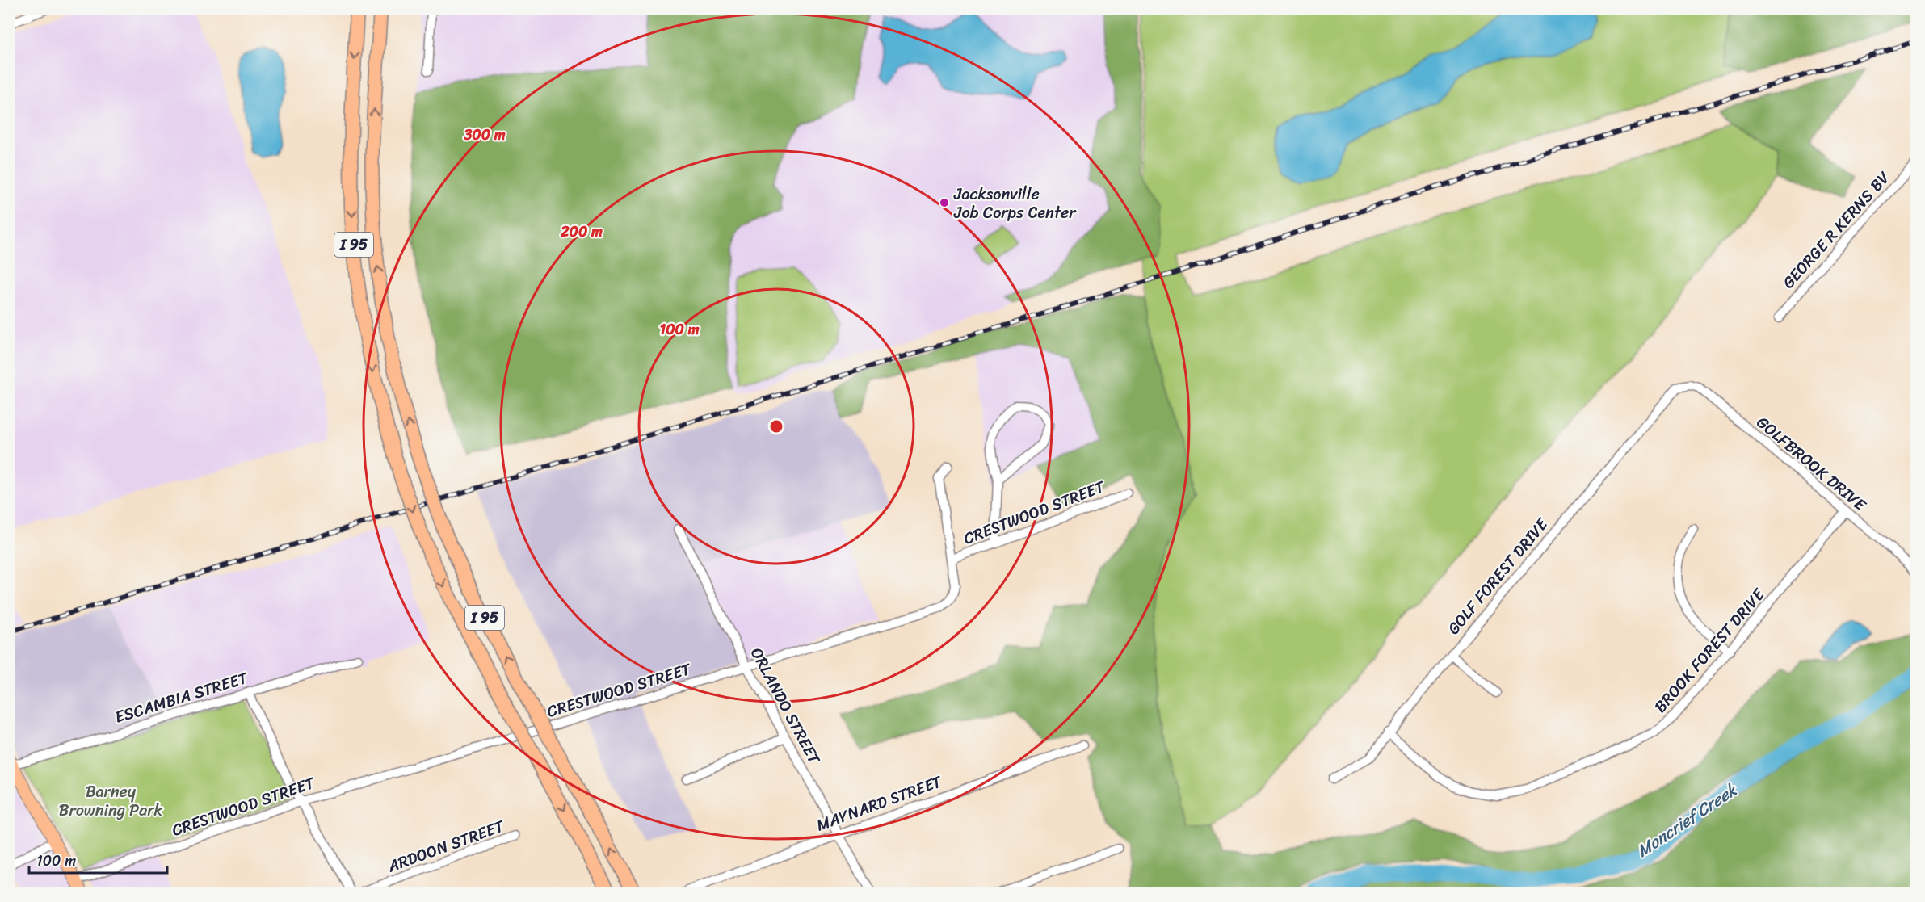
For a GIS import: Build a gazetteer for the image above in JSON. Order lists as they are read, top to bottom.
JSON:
{
  "streets": {
    "highway": ["I 95"],
    "street": [
      "GEORGE R KERNS BV",
      "GOLFBROOK DRIVE",
      "CRESTWOOD STREET",
      "GOLF FOREST DRIVE",
      "BROOK FOREST DRIVE",
      "ESCAMBIA STREET",
      "ORLANDO STREET",
      "MAYNARD STREET",
      "ARDOON STREET"
    ]
  },
  "crossings": [
    ["GOLFBROOK DRIVE", "GOLF FOREST DRIVE"],
    ["GOLFBROOK DRIVE", "BROOK FOREST DRIVE"],
    ["CRESTWOOD STREET", "ORLANDO STREET"],
    ["GOLF FOREST DRIVE", "BROOK FOREST DRIVE"],
    ["ORLANDO STREET", "MAYNARD STREET"]
  ],
  "water": ["Moncrief Creek"],
  "parks": ["Barney Browning Park"],
  "places": ["Jacksonville Job Corps Center"],
  "scale_bar": "100 m",
  "rings": ["300 m", "200 m", "100 m"]
}
